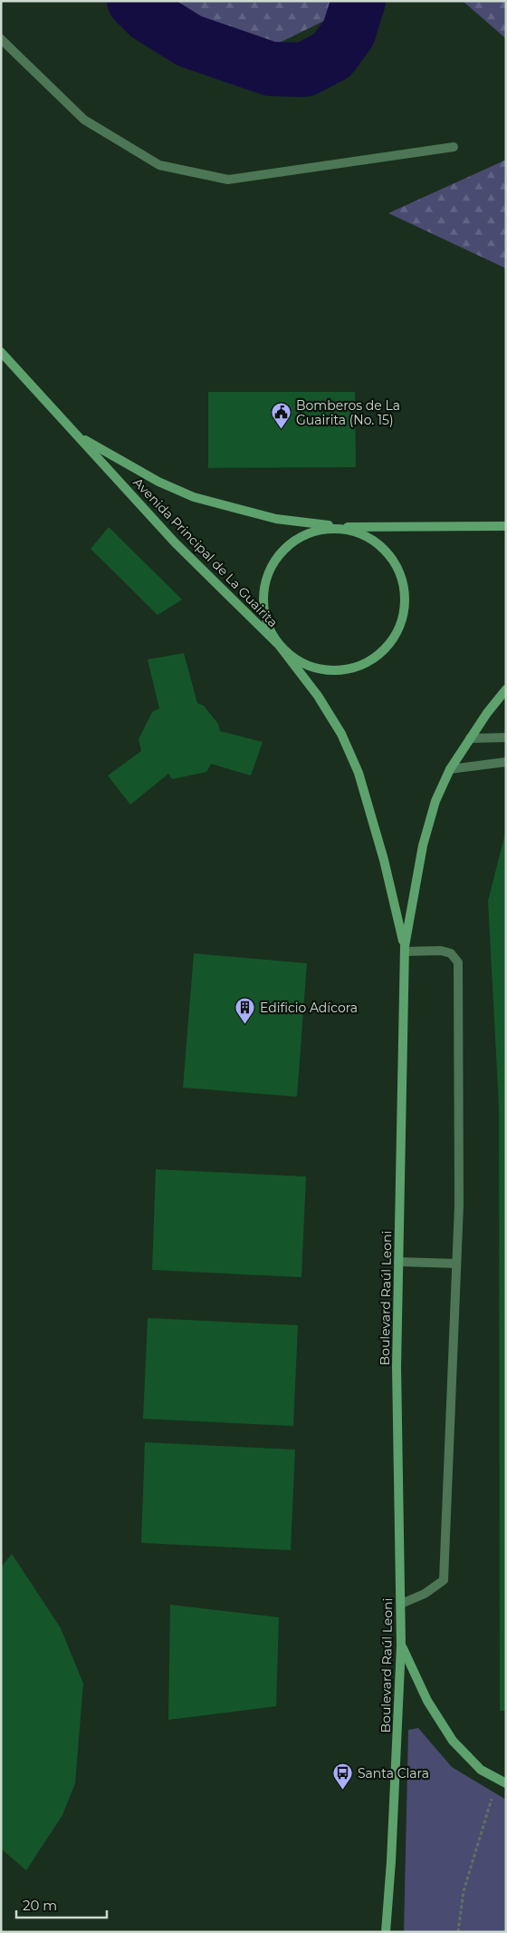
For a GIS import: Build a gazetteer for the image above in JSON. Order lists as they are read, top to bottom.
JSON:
{
  "streets": {
    "street": ["Avenida Principal de La Guairita", "Boulevard Raúl Leoni"]
  },
  "crossings": [
    ["Avenida Principal de La Guairita", "Boulevard Raúl Leoni"]
  ],
  "places": {
    "public building": ["Bomberos de La Guairita (No. 15)"],
    "building": ["Edificio Adícora"],
    "bus stop": ["Santa Clara"]
  },
  "scale_bar": "20 m"
}
